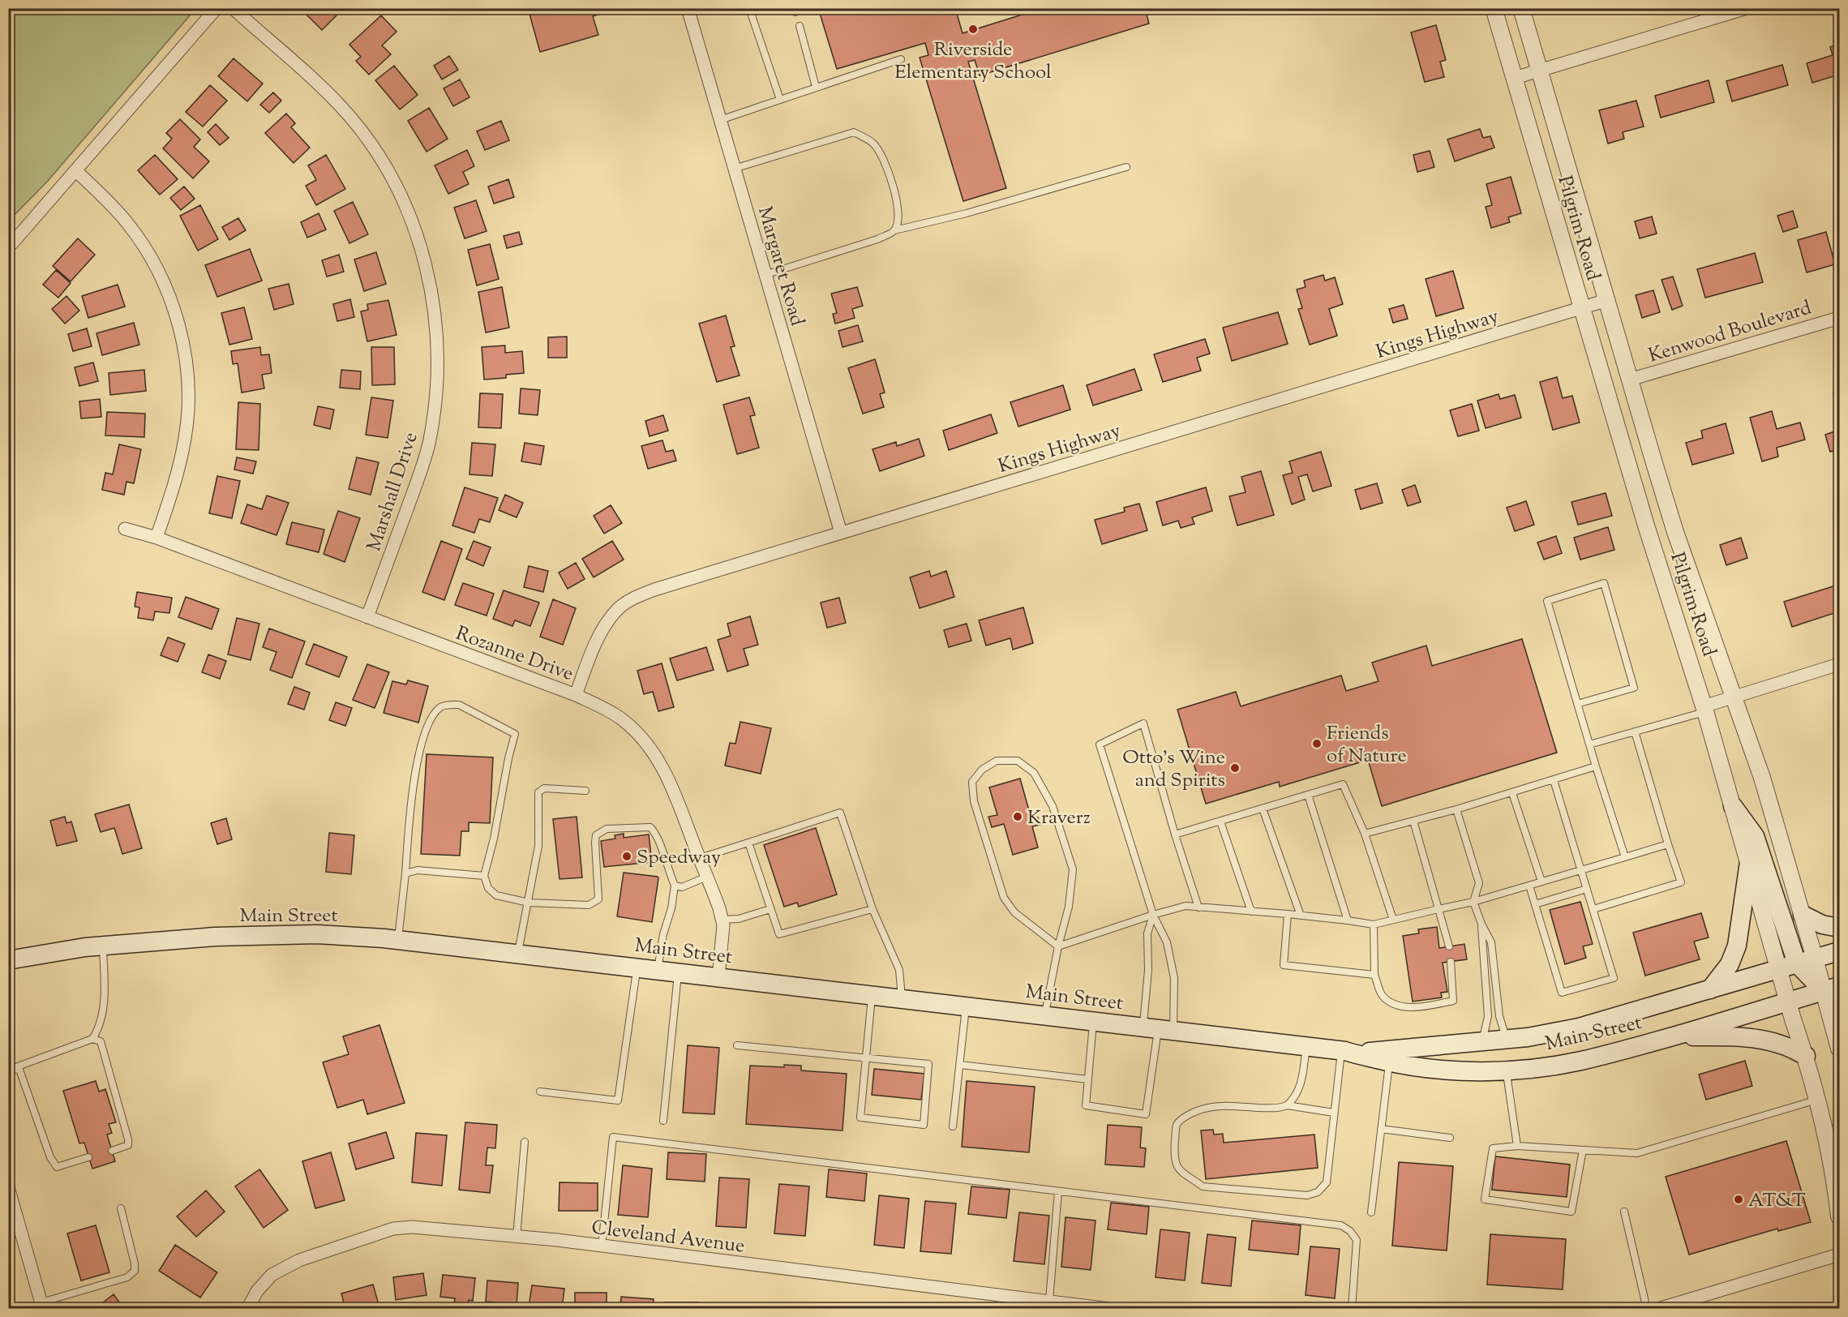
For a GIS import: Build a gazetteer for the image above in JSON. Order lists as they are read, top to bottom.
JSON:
{
  "streets": {
    "main road": ["Main Street"],
    "street": [
      "Pilgrim Road",
      "Margaret Road",
      "Kenwood Boulevard",
      "Kings Highway",
      "Marshall Drive",
      "Rozanne Drive",
      "Cleveland Avenue"
    ]
  },
  "crossings": [
    ["Pilgrim Road", "Kenwood Boulevard"],
    ["Pilgrim Road", "Kings Highway"],
    ["Pilgrim Road", "Main Street"],
    ["Margaret Road", "Kings Highway"],
    ["Kings Highway", "Rozanne Drive"],
    ["Marshall Drive", "Rozanne Drive"],
    ["Rozanne Drive", "Main Street"]
  ],
  "places": [
    "Riverside Elementary School",
    "Friends of Nature",
    "Otto's Wine and Spirits",
    "Kraverz",
    "Speedway",
    "AT&T"
  ]
}
